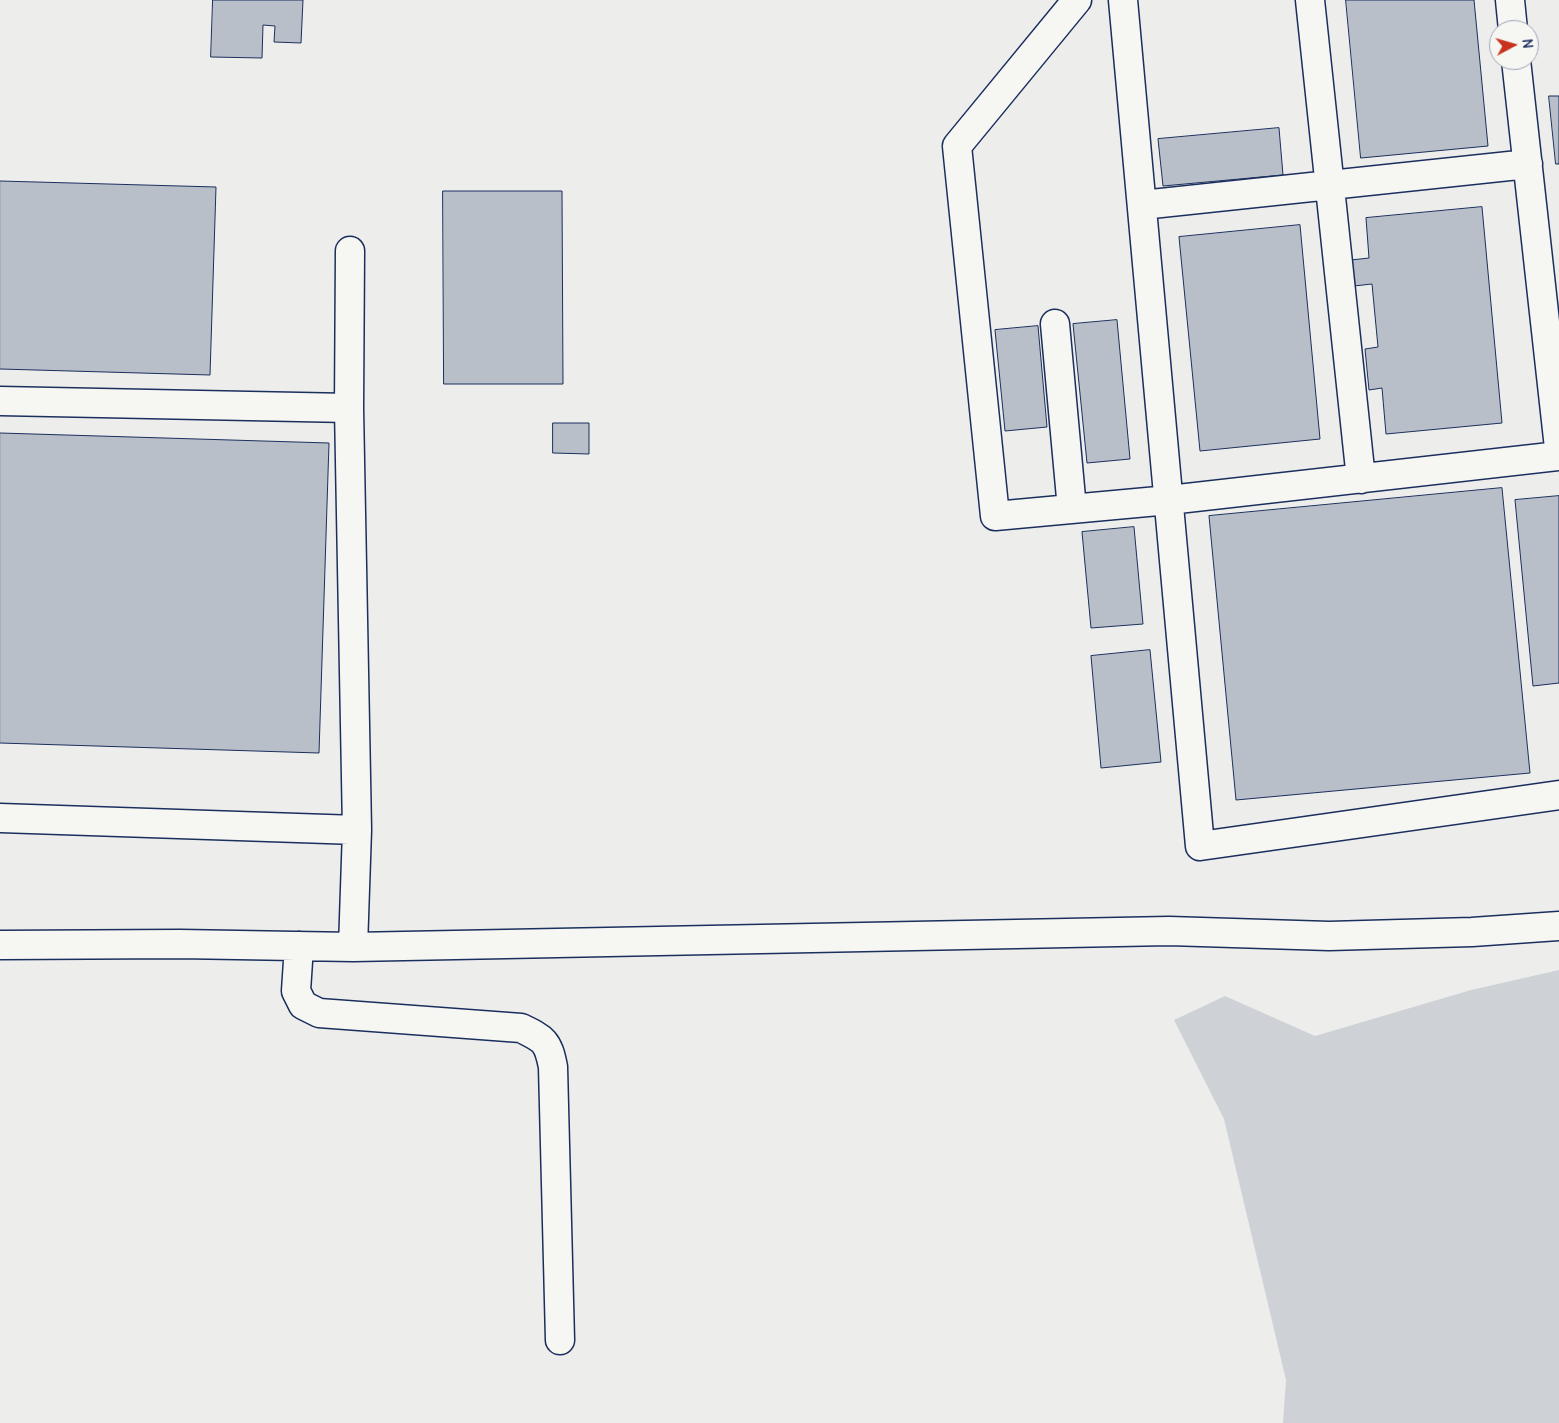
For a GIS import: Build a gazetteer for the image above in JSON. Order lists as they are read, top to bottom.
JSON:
{
  "north": "right"
}
